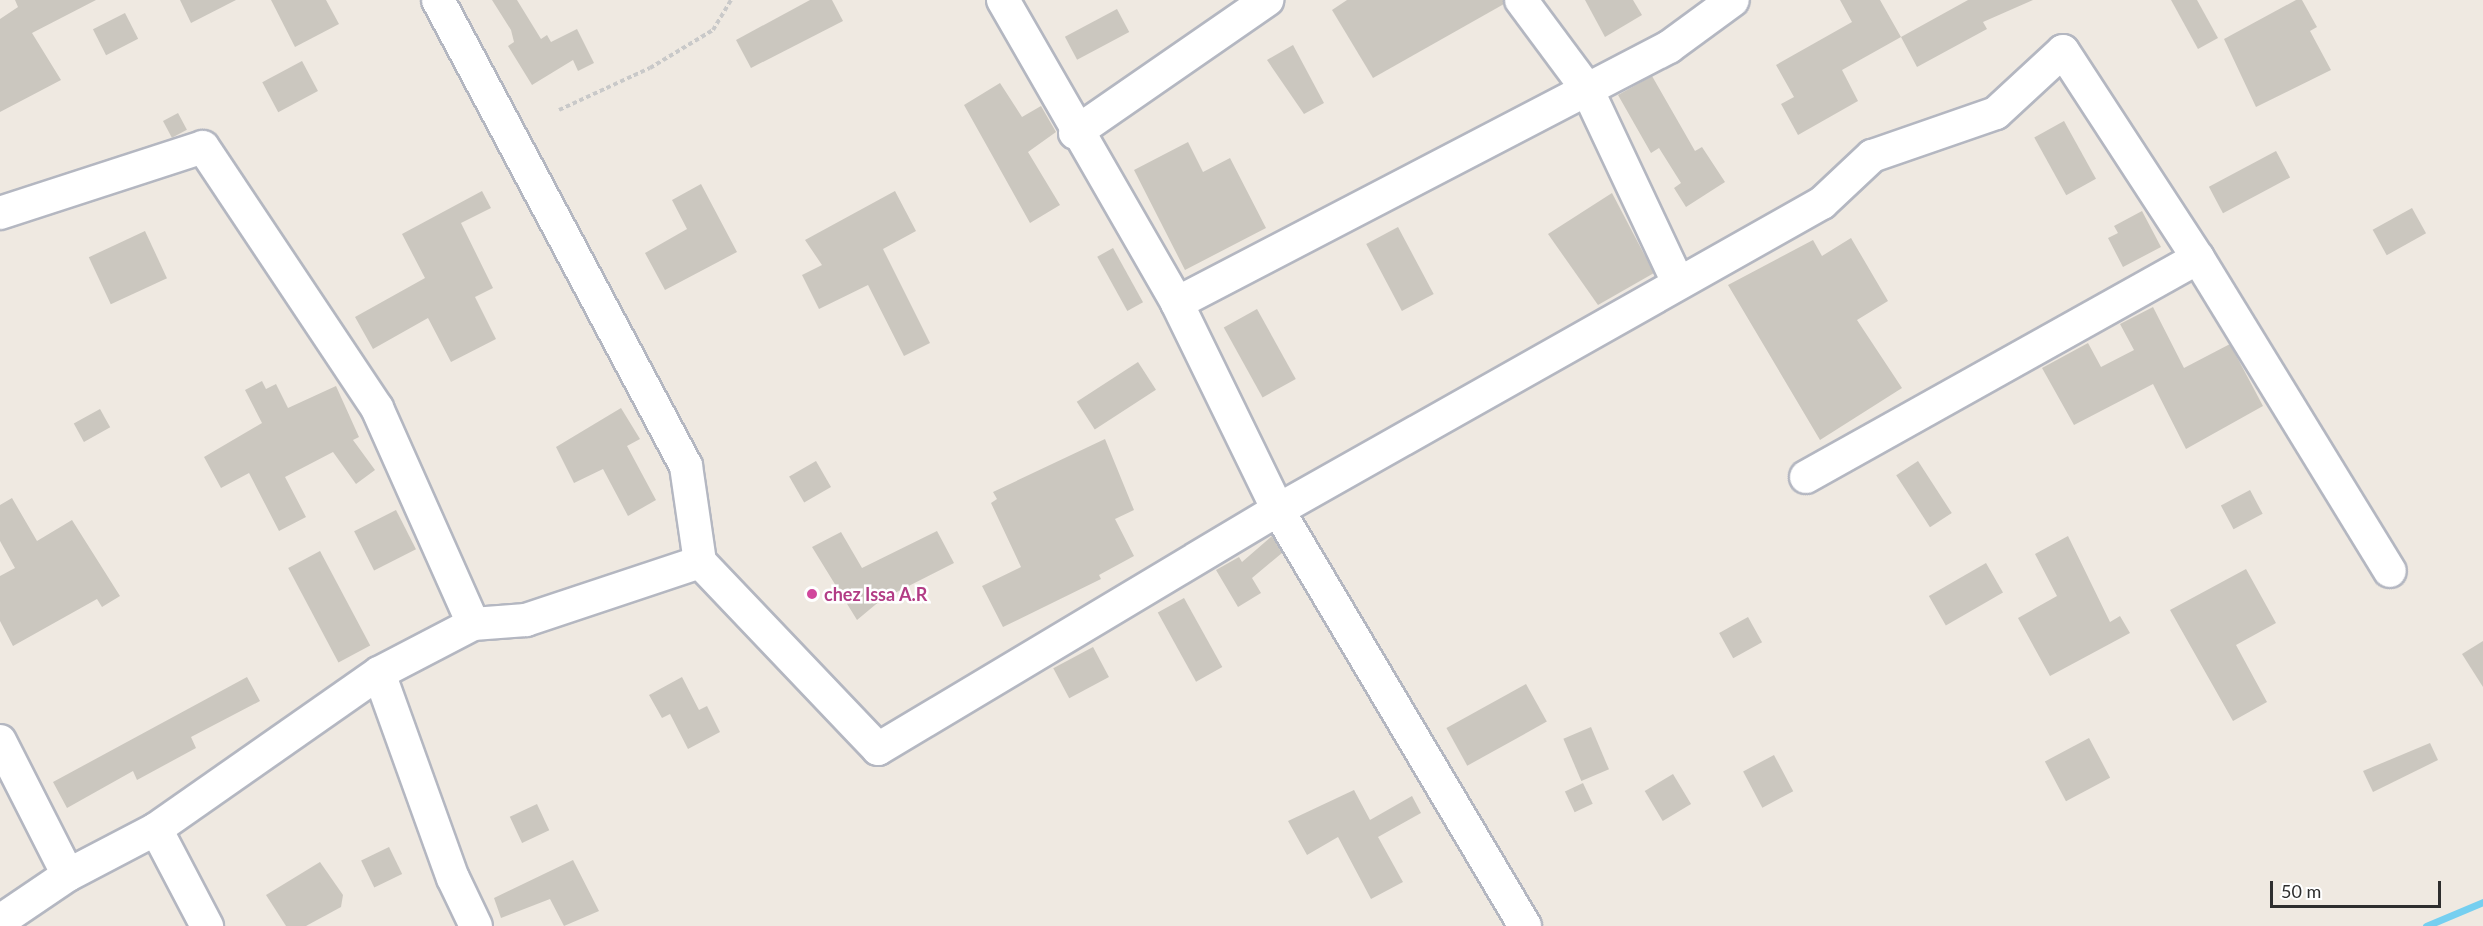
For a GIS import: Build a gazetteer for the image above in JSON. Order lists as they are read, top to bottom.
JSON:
{
  "places": ["chez Issa A.R"],
  "scale_bar": "50 m"
}
